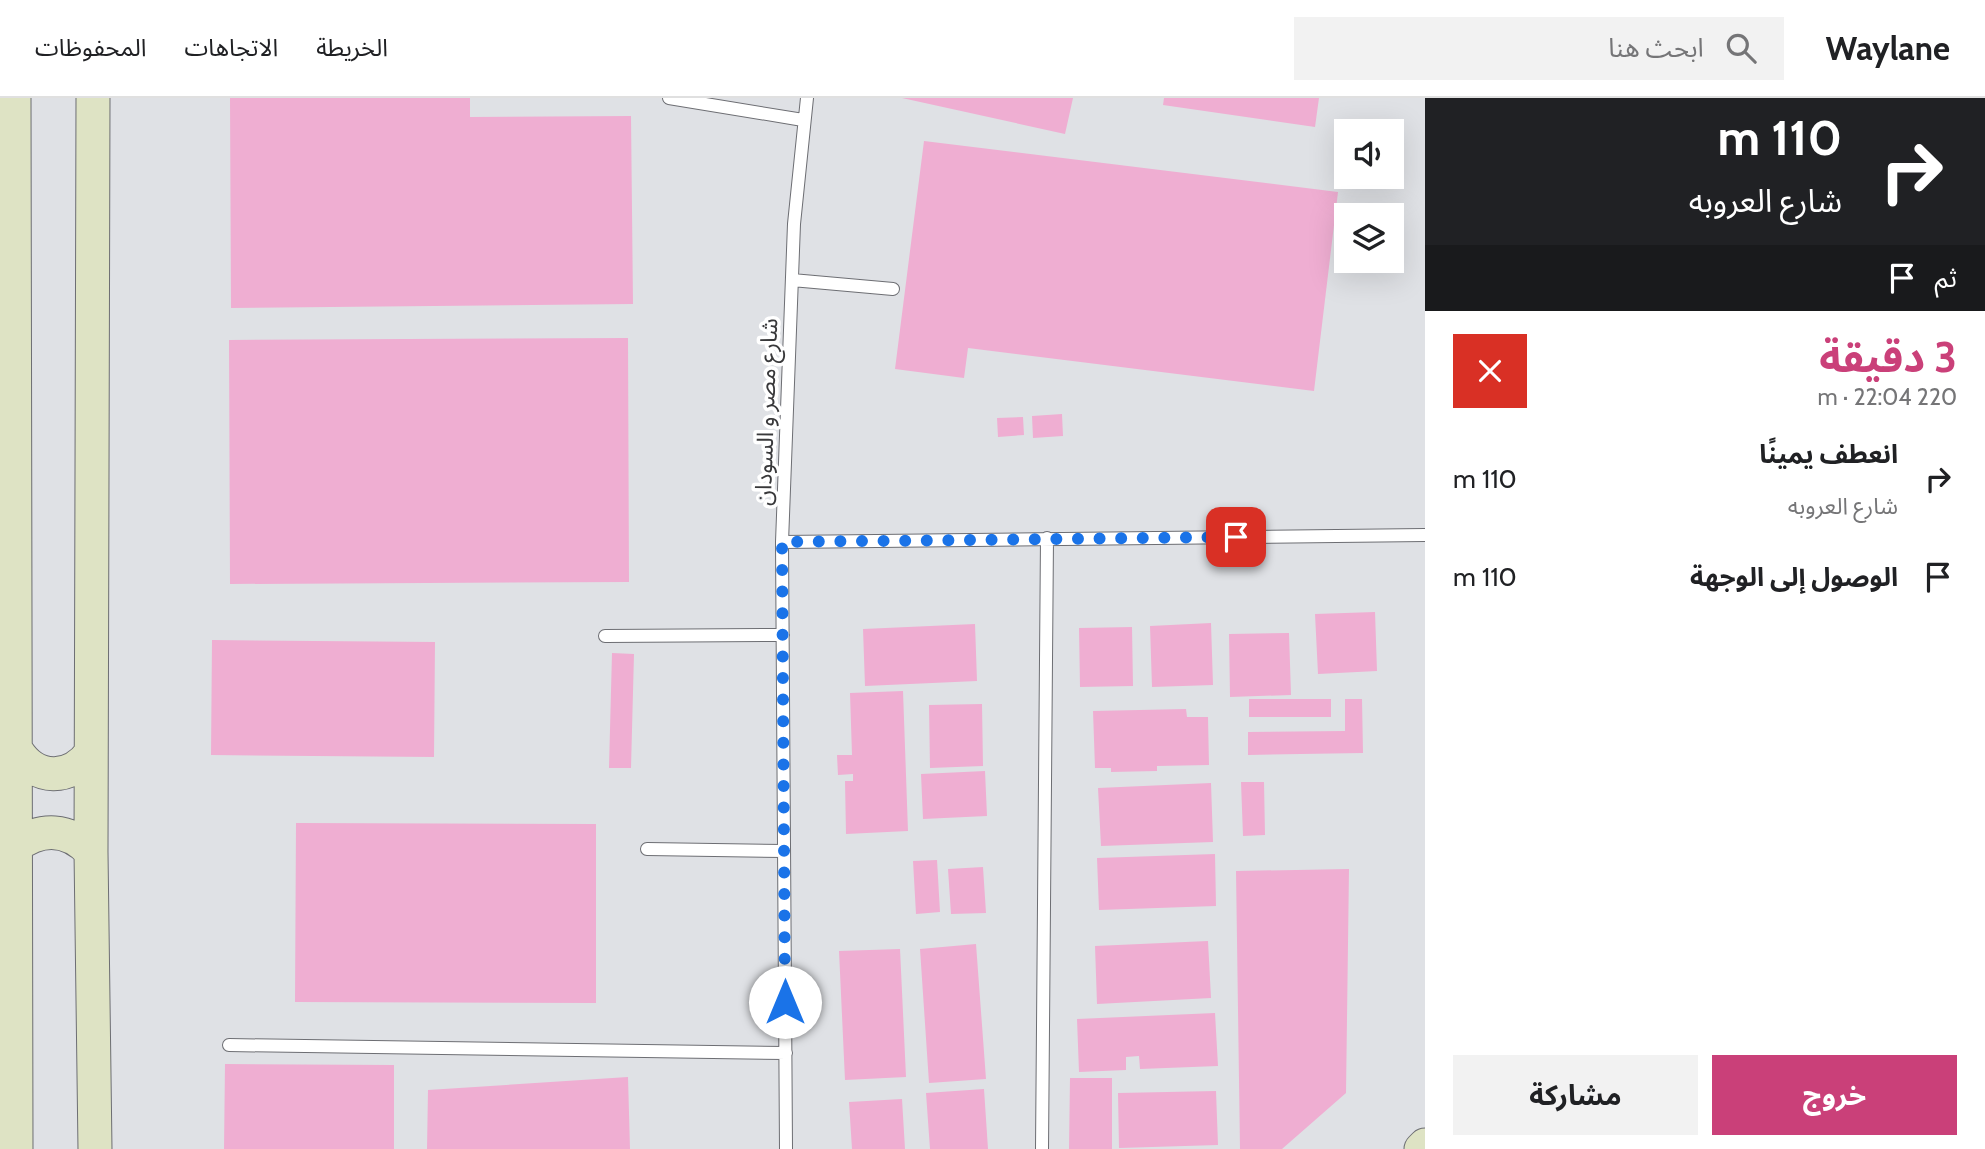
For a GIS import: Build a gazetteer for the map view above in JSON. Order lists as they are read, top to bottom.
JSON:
{
  "streets": {
    "lane": ["شارع مصر و السودان"]
  },
  "page": {
    "header": "Waylane",
    "search": "ابحث هنا",
    "nav": ["الخريطة", "الاتجاهات", "المحفوظات"],
    "turn": ["110 m", "شارع العروبه"],
    "then": "ثم",
    "heading": ["3 دقيقة", "220 m · 22:04"],
    "list": [
      {
        "name": "انعطف يمينًا",
        "note": "شارع العروبه",
        "value": "110 m"
      },
      {
        "name": "الوصول إلى الوجهة",
        "value": "110 m"
      }
    ],
    "buttons": ["خروج", "مشاركة"]
  }
}
